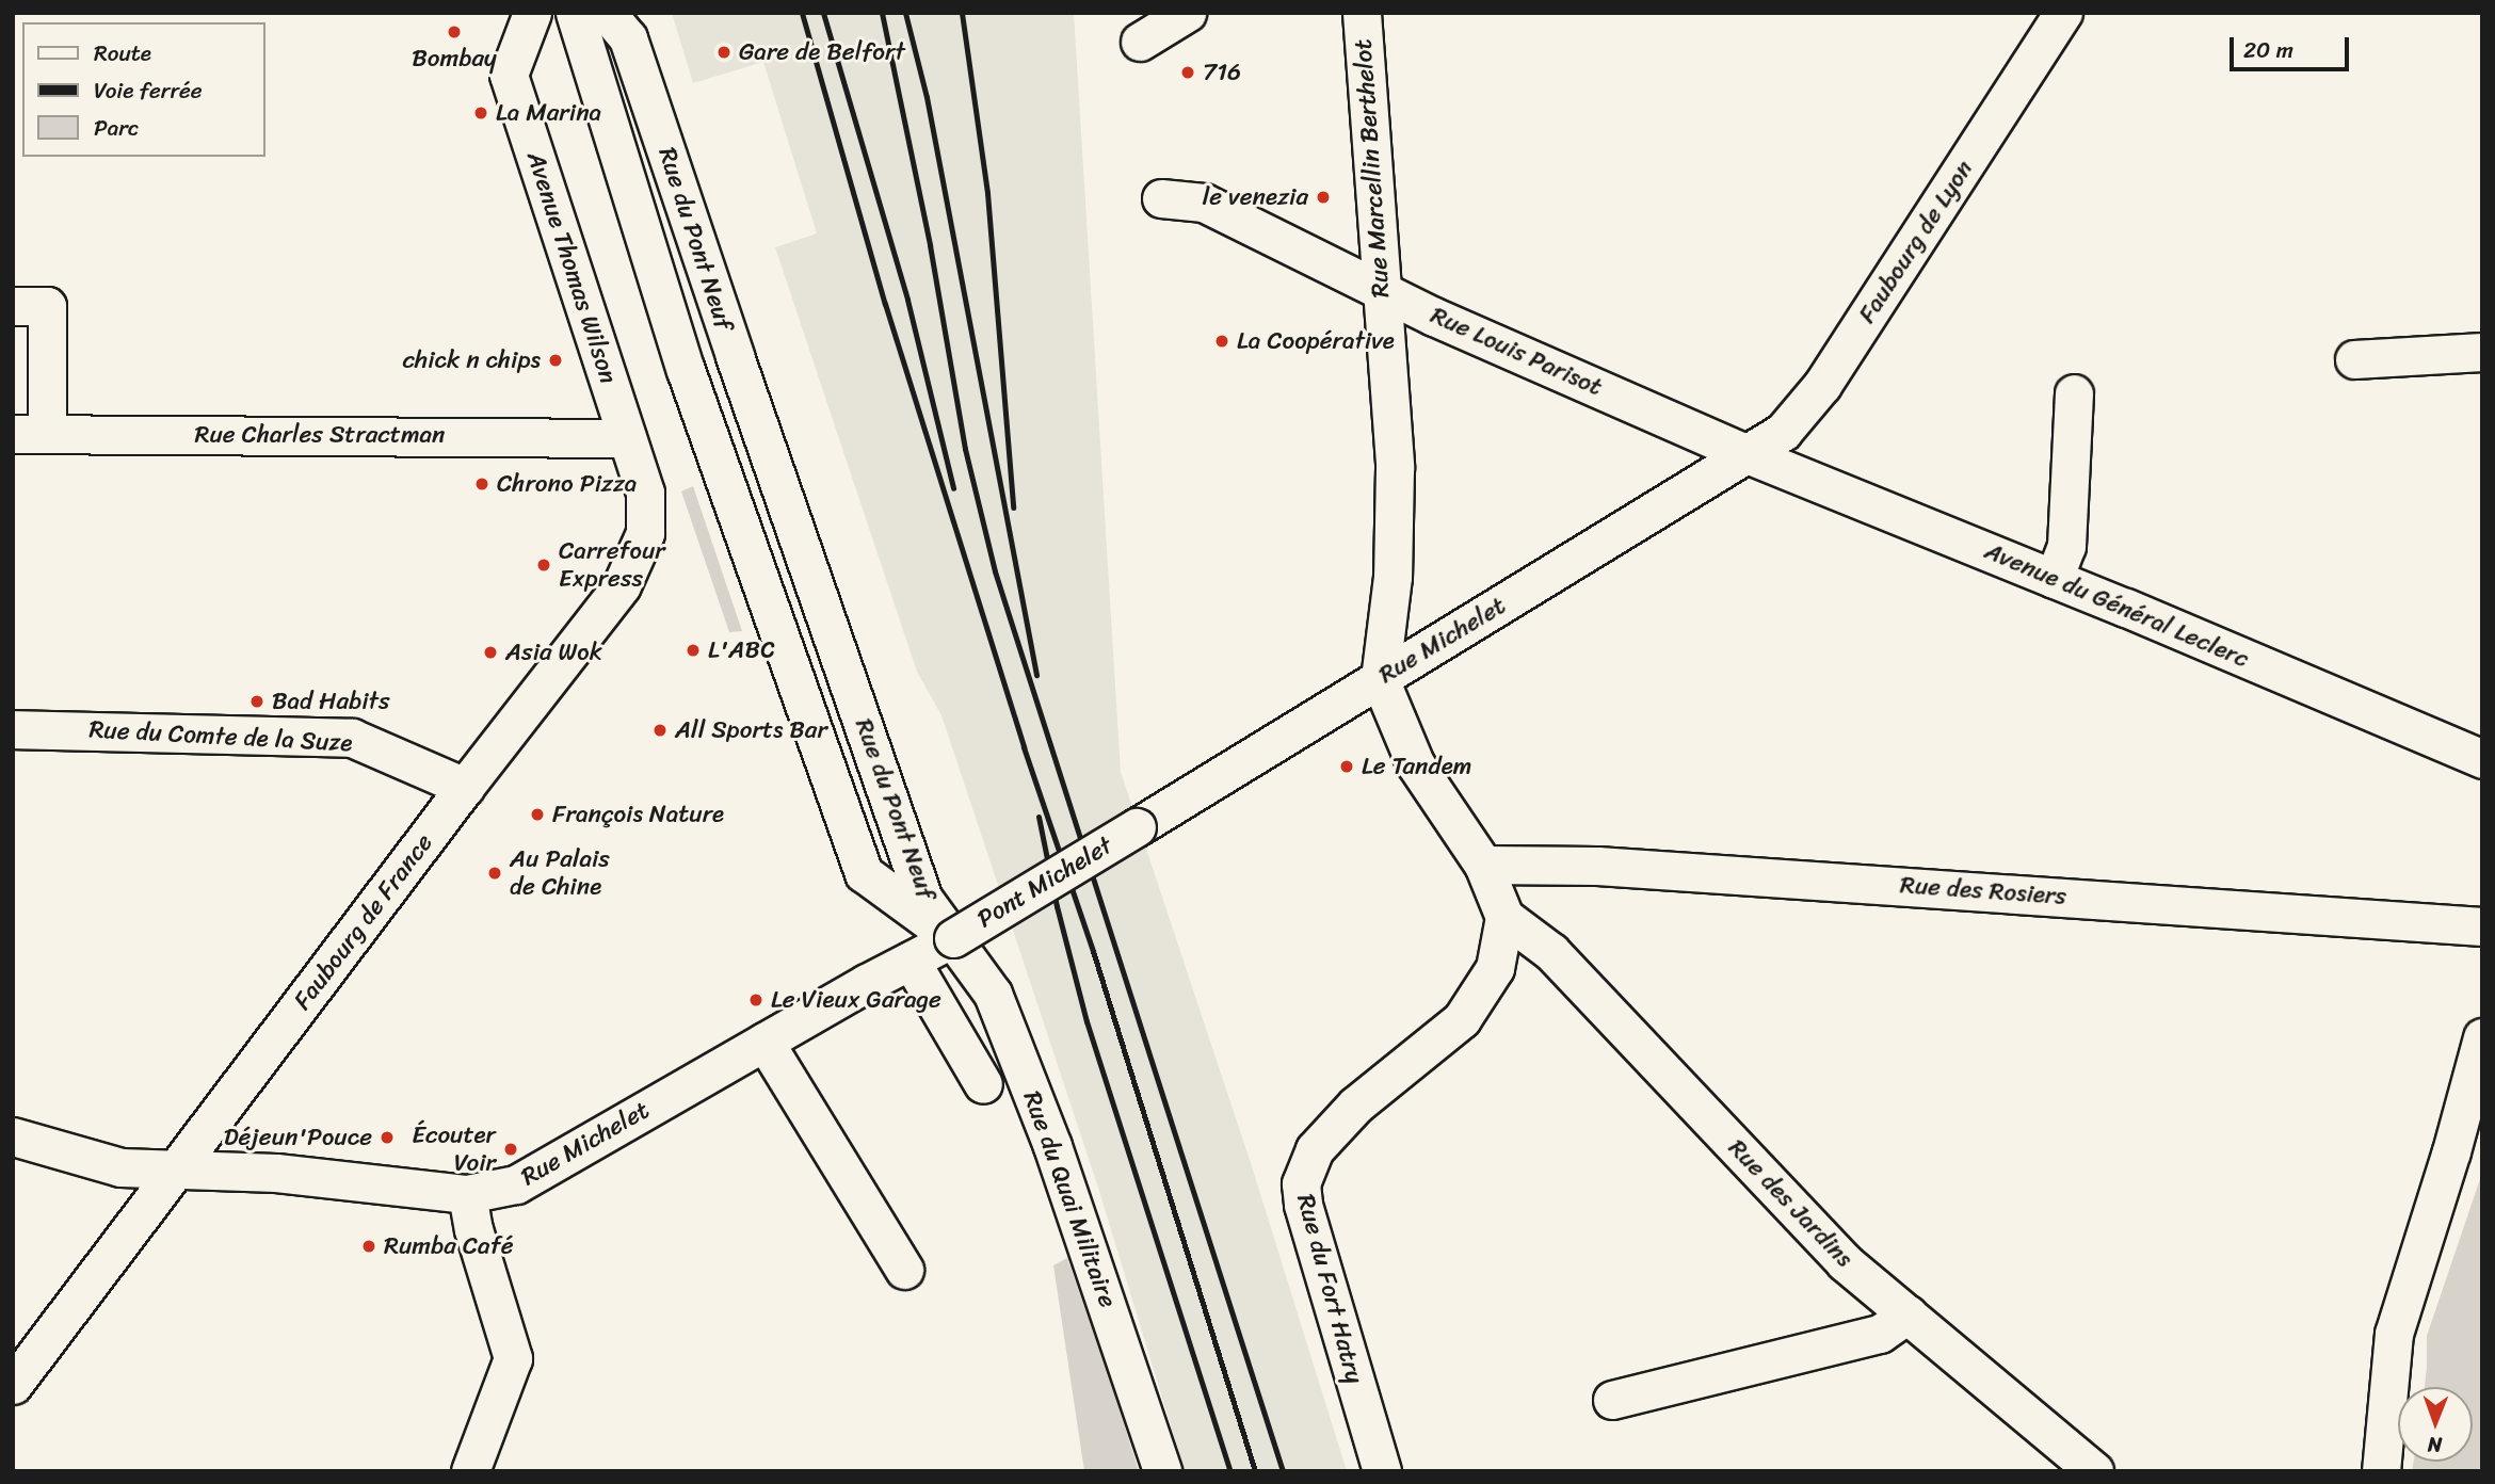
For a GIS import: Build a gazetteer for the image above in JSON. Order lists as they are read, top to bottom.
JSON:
{
  "streets": {
    "street": [
      "Rue Marcellin Berthelot",
      "Rue du Pont Neuf",
      "Faubourg de Lyon",
      "Avenue Thomas Wilson",
      "Rue Louis Parisot",
      "Rue Charles Stractman",
      "Avenue du Général Leclerc",
      "Rue Michelet",
      "Rue du Comte de la Suze",
      "Pont Michelet",
      "Rue des Rosiers",
      "Faubourg de France",
      "Rue du Quai Militaire",
      "Rue des Jardins",
      "Rue du Fort Hatry"
    ]
  },
  "crossings": [
    ["Rue Marcellin Berthelot", "Rue Louis Parisot"],
    ["Rue Marcellin Berthelot", "Rue Michelet"],
    ["Rue du Pont Neuf", "Rue Michelet"],
    ["Rue du Pont Neuf", "Pont Michelet"],
    ["Rue du Pont Neuf", "Rue du Quai Militaire"],
    ["Faubourg de Lyon", "Rue Louis Parisot"],
    ["Faubourg de Lyon", "Avenue du Général Leclerc"],
    ["Faubourg de Lyon", "Rue Michelet"],
    ["Avenue Thomas Wilson", "Rue Charles Stractman"],
    ["Avenue Thomas Wilson", "Faubourg de France"],
    ["Rue Louis Parisot", "Avenue du Général Leclerc"],
    ["Rue Louis Parisot", "Rue Michelet"],
    ["Rue Charles Stractman", "Faubourg de France"],
    ["Avenue du Général Leclerc", "Rue Michelet"],
    ["Rue Michelet", "Pont Michelet"],
    ["Rue Michelet", "Faubourg de France"],
    ["Rue Michelet", "Rue du Quai Militaire"],
    ["Rue du Comte de la Suze", "Faubourg de France"],
    ["Pont Michelet", "Rue du Quai Militaire"],
    ["Rue des Jardins", "Rue du Fort Hatry"]
  ],
  "places": [
    "Bombay",
    "Gare de Belfort",
    "716",
    "La Marina",
    "le venezia",
    "La Coopérative",
    "chick n chips",
    "Chrono Pizza",
    "Carrefour Express",
    "L'ABC",
    "Asia Wok",
    "Bad Habits",
    "All Sports Bar",
    "Le Tandem",
    "François Nature",
    "Au Palais de Chine",
    "Le Vieux Garage",
    "Déjeun'Pouce",
    "Écouter Voir",
    "Rumba Café"
  ],
  "legend": ["Route", "Voie ferrée", "Parc"],
  "scale_bar": "20 m",
  "north": "bottom"
}
